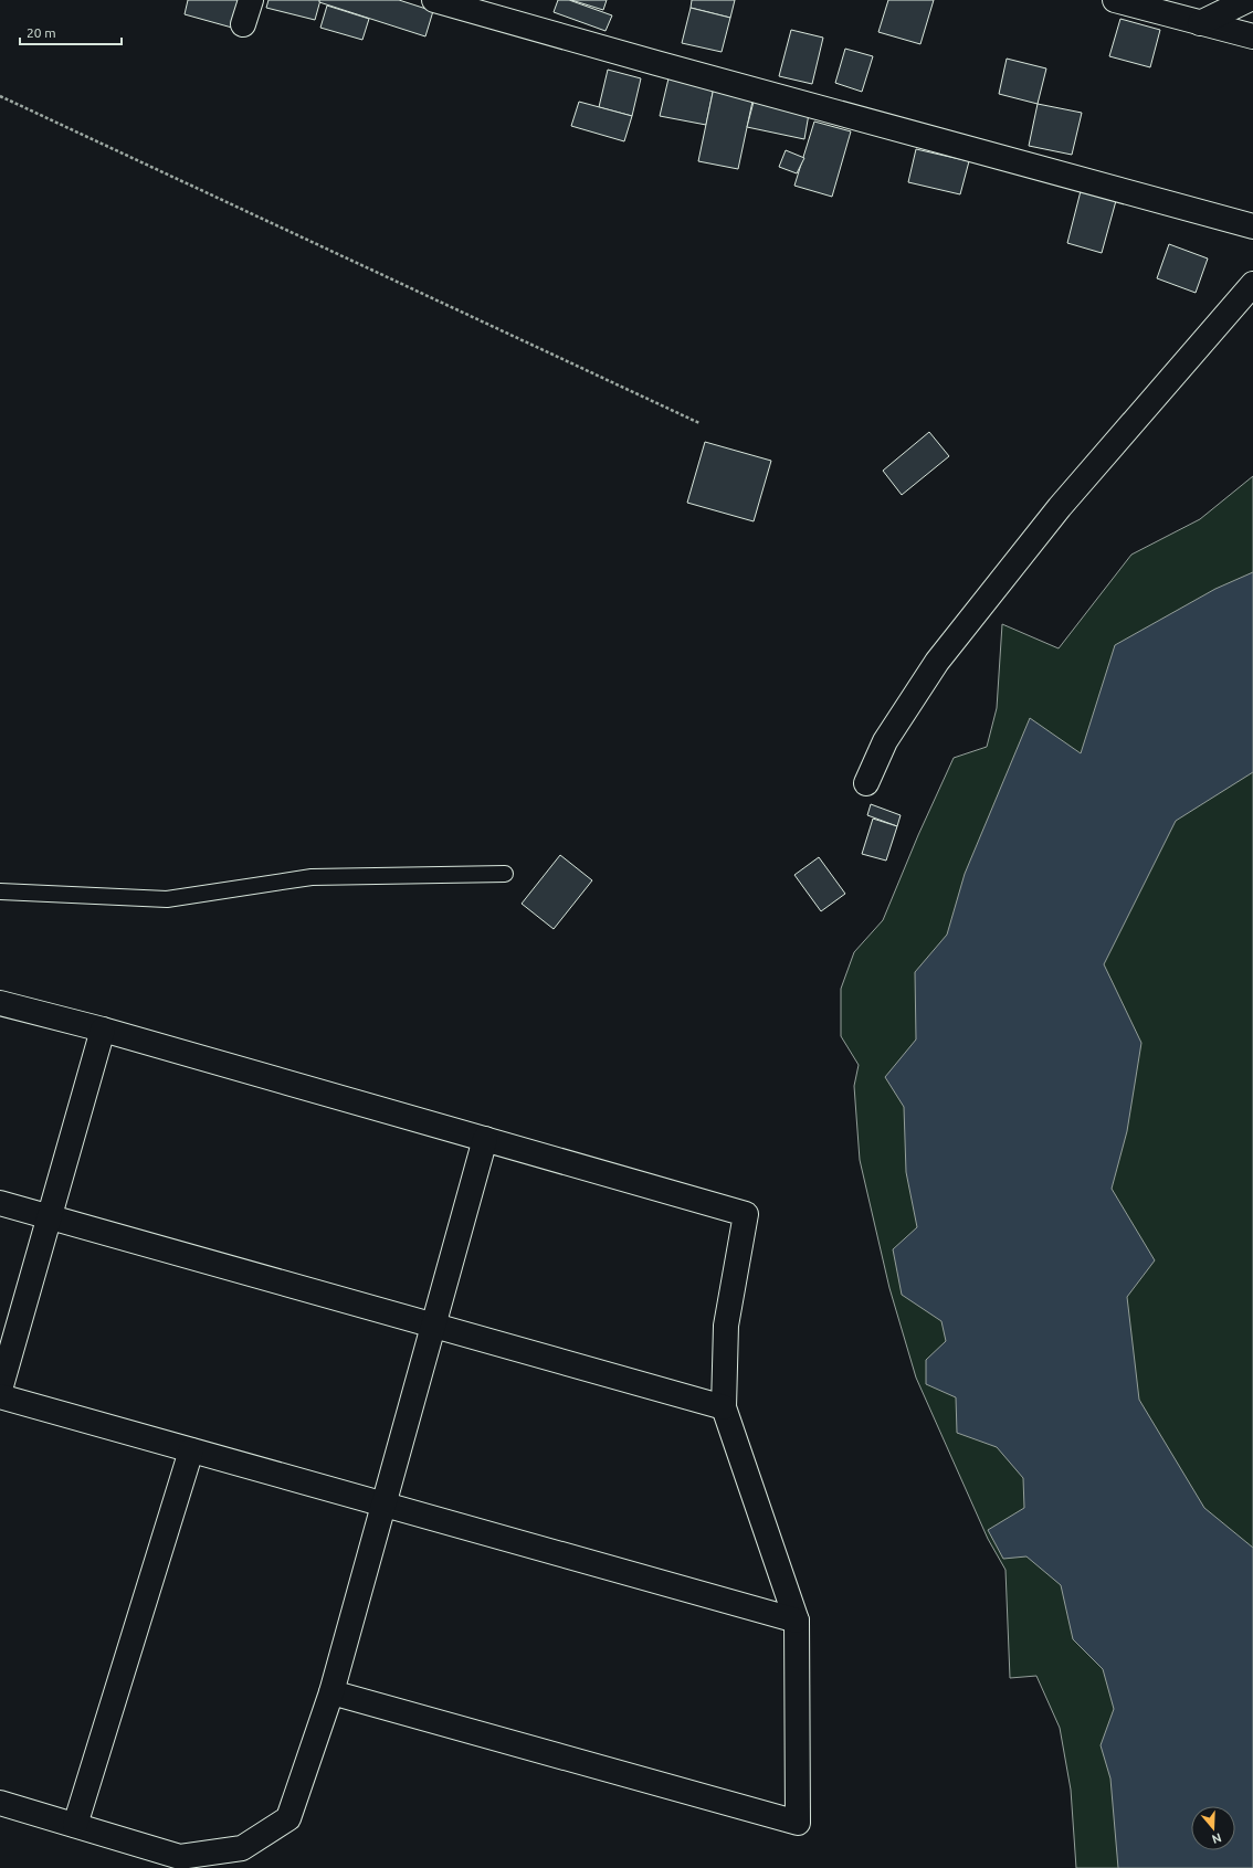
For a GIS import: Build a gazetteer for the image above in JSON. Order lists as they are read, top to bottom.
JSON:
{
  "scale_bar": "20 m",
  "north": "bottom"
}
